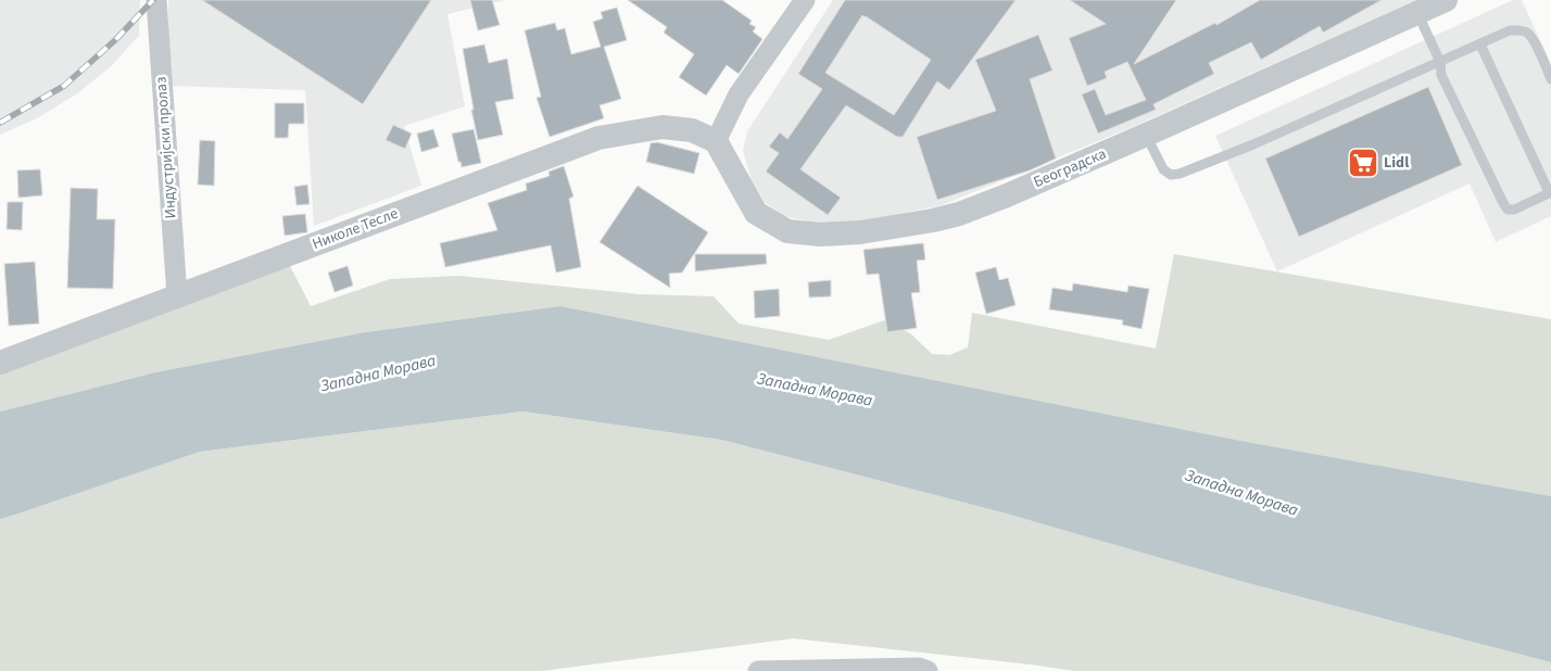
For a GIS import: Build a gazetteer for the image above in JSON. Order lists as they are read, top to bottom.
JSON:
{
  "streets": {
    "street": ["Индустријски пролаз", "Београдска", "Николе Тесле"]
  },
  "crossings": [
    ["Индустријски пролаз", "Николе Тесле"],
    ["Београдска", "Николе Тесле"]
  ],
  "water": ["Западна Морава"],
  "places": {
    "supermarket": ["Lidl"]
  }
}
